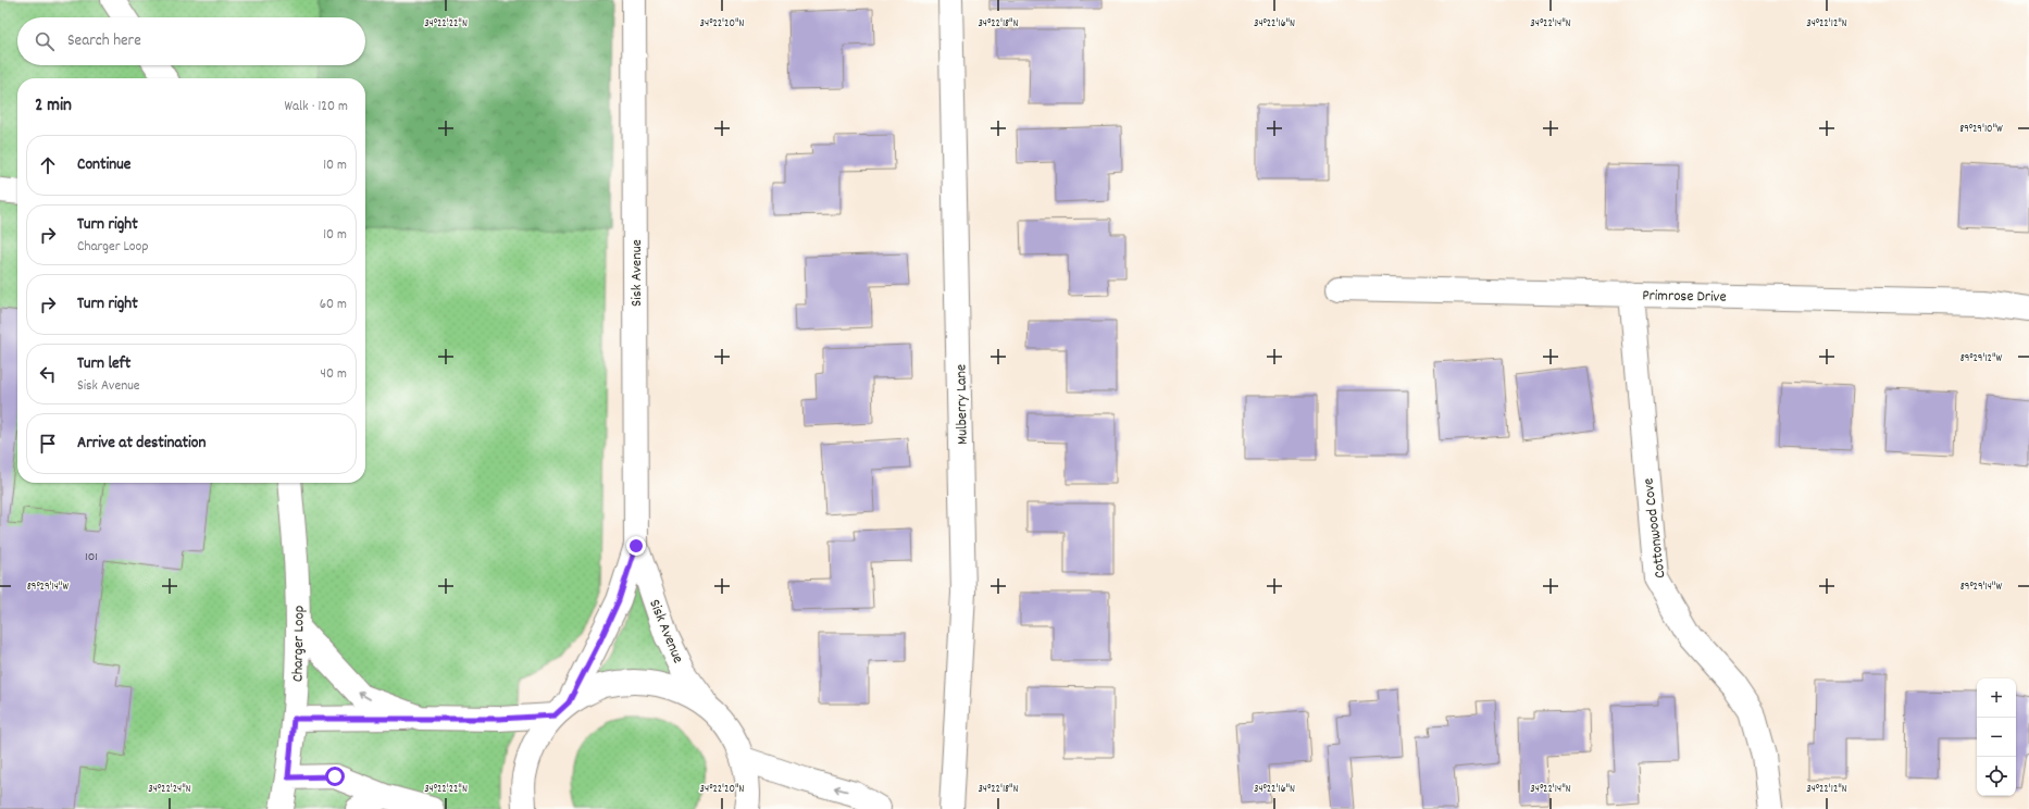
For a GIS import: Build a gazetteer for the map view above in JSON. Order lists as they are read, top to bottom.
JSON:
{
  "streets": {
    "street": [
      "Sisk Avenue",
      "Primrose Drive",
      "Mulberry Lane",
      "Cottonwood Cove",
      "Charger Loop"
    ]
  },
  "crossings": [
    ["Primrose Drive", "Cottonwood Cove"]
  ],
  "house_numbers": ["101"],
  "page": {
    "search": "Search here",
    "heading": ["2 min", "Walk · 120 m"],
    "list": [
      ["Continue", "10 m"],
      ["Turn right", "Charger Loop", "10 m"],
      ["Turn right", "60 m"],
      ["Turn left", "Sisk Avenue", "40 m"],
      "Arrive at destination"
    ],
    "map_buttons": ["+", "−"]
  },
  "coordinates": [
    "34°22'22\"N",
    "34°22'20\"N",
    "34°22'18\"N",
    "34°22'16\"N",
    "34°22'14\"N",
    "34°22'12\"N",
    "89°29'10\"W",
    "89°29'12\"W",
    "89°29'14\"W",
    "34°22'24\"N"
  ]
}
